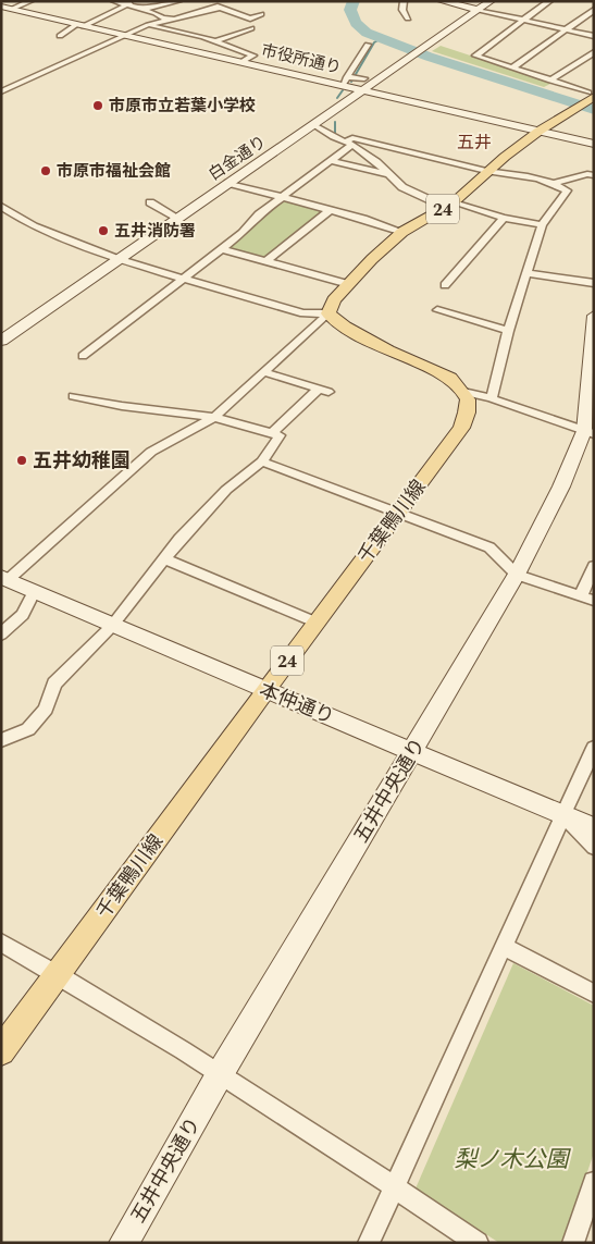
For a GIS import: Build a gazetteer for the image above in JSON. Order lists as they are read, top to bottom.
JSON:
{
  "streets": {
    "main road": ["24", "千葉鴨川線"],
    "street": [
      "市役所通り",
      "白金通り",
      "本仲通り",
      "五井中央通り"
    ]
  },
  "crossings": [
    ["市役所通り", "白金通り"],
    ["市役所通り", "24"],
    ["千葉鴨川線", "本仲通り"],
    ["本仲通り", "五井中央通り"]
  ],
  "districts": ["五井"],
  "parks": ["梨ノ木公園"],
  "places": [
    "市原市立若葉小学校",
    "市原市福祉会館",
    "五井消防署",
    "五井幼稚園"
  ]
}
